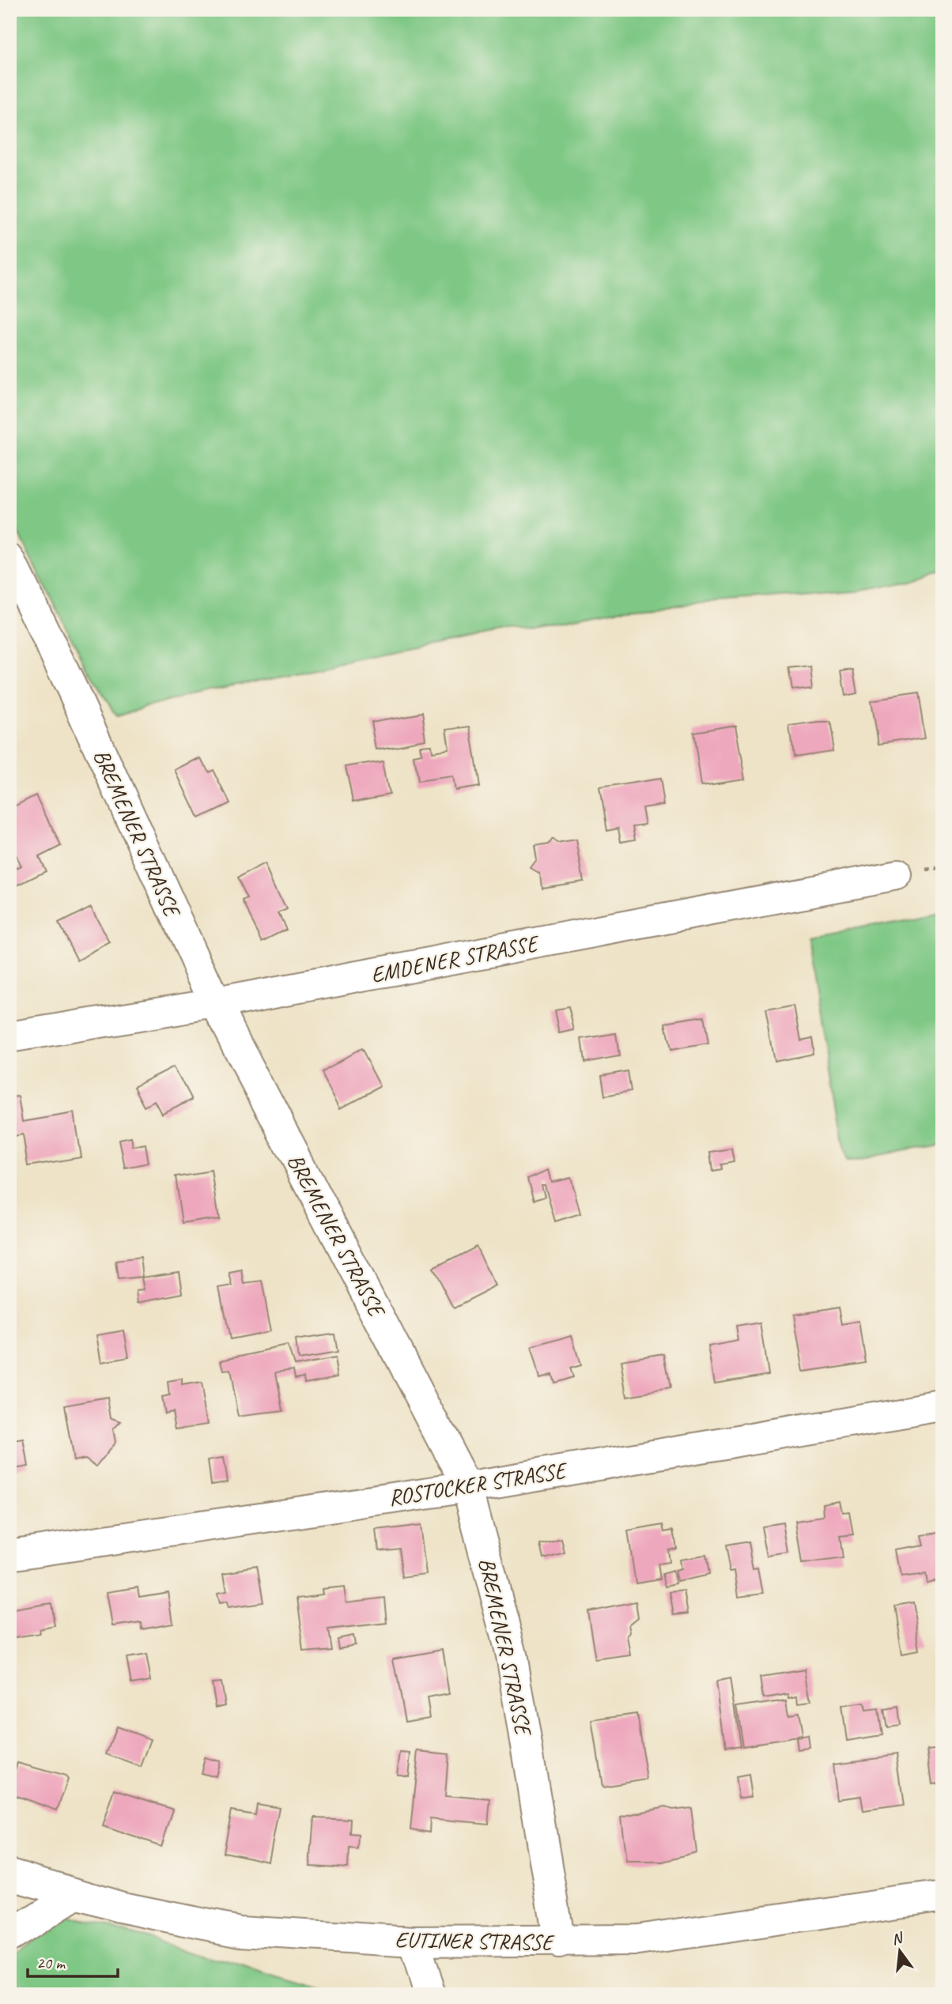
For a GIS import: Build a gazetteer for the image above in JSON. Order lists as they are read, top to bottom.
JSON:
{
  "streets": {
    "street": [
      "BREMENER STRASSE",
      "EMDENER STRASSE",
      "ROSTOCKER STRASSE",
      "EUTINER STRASSE"
    ]
  },
  "crossings": [
    ["BREMENER STRASSE", "EMDENER STRASSE"],
    ["BREMENER STRASSE", "ROSTOCKER STRASSE"],
    ["BREMENER STRASSE", "EUTINER STRASSE"]
  ],
  "scale_bar": "20 m",
  "north": "top"
}
